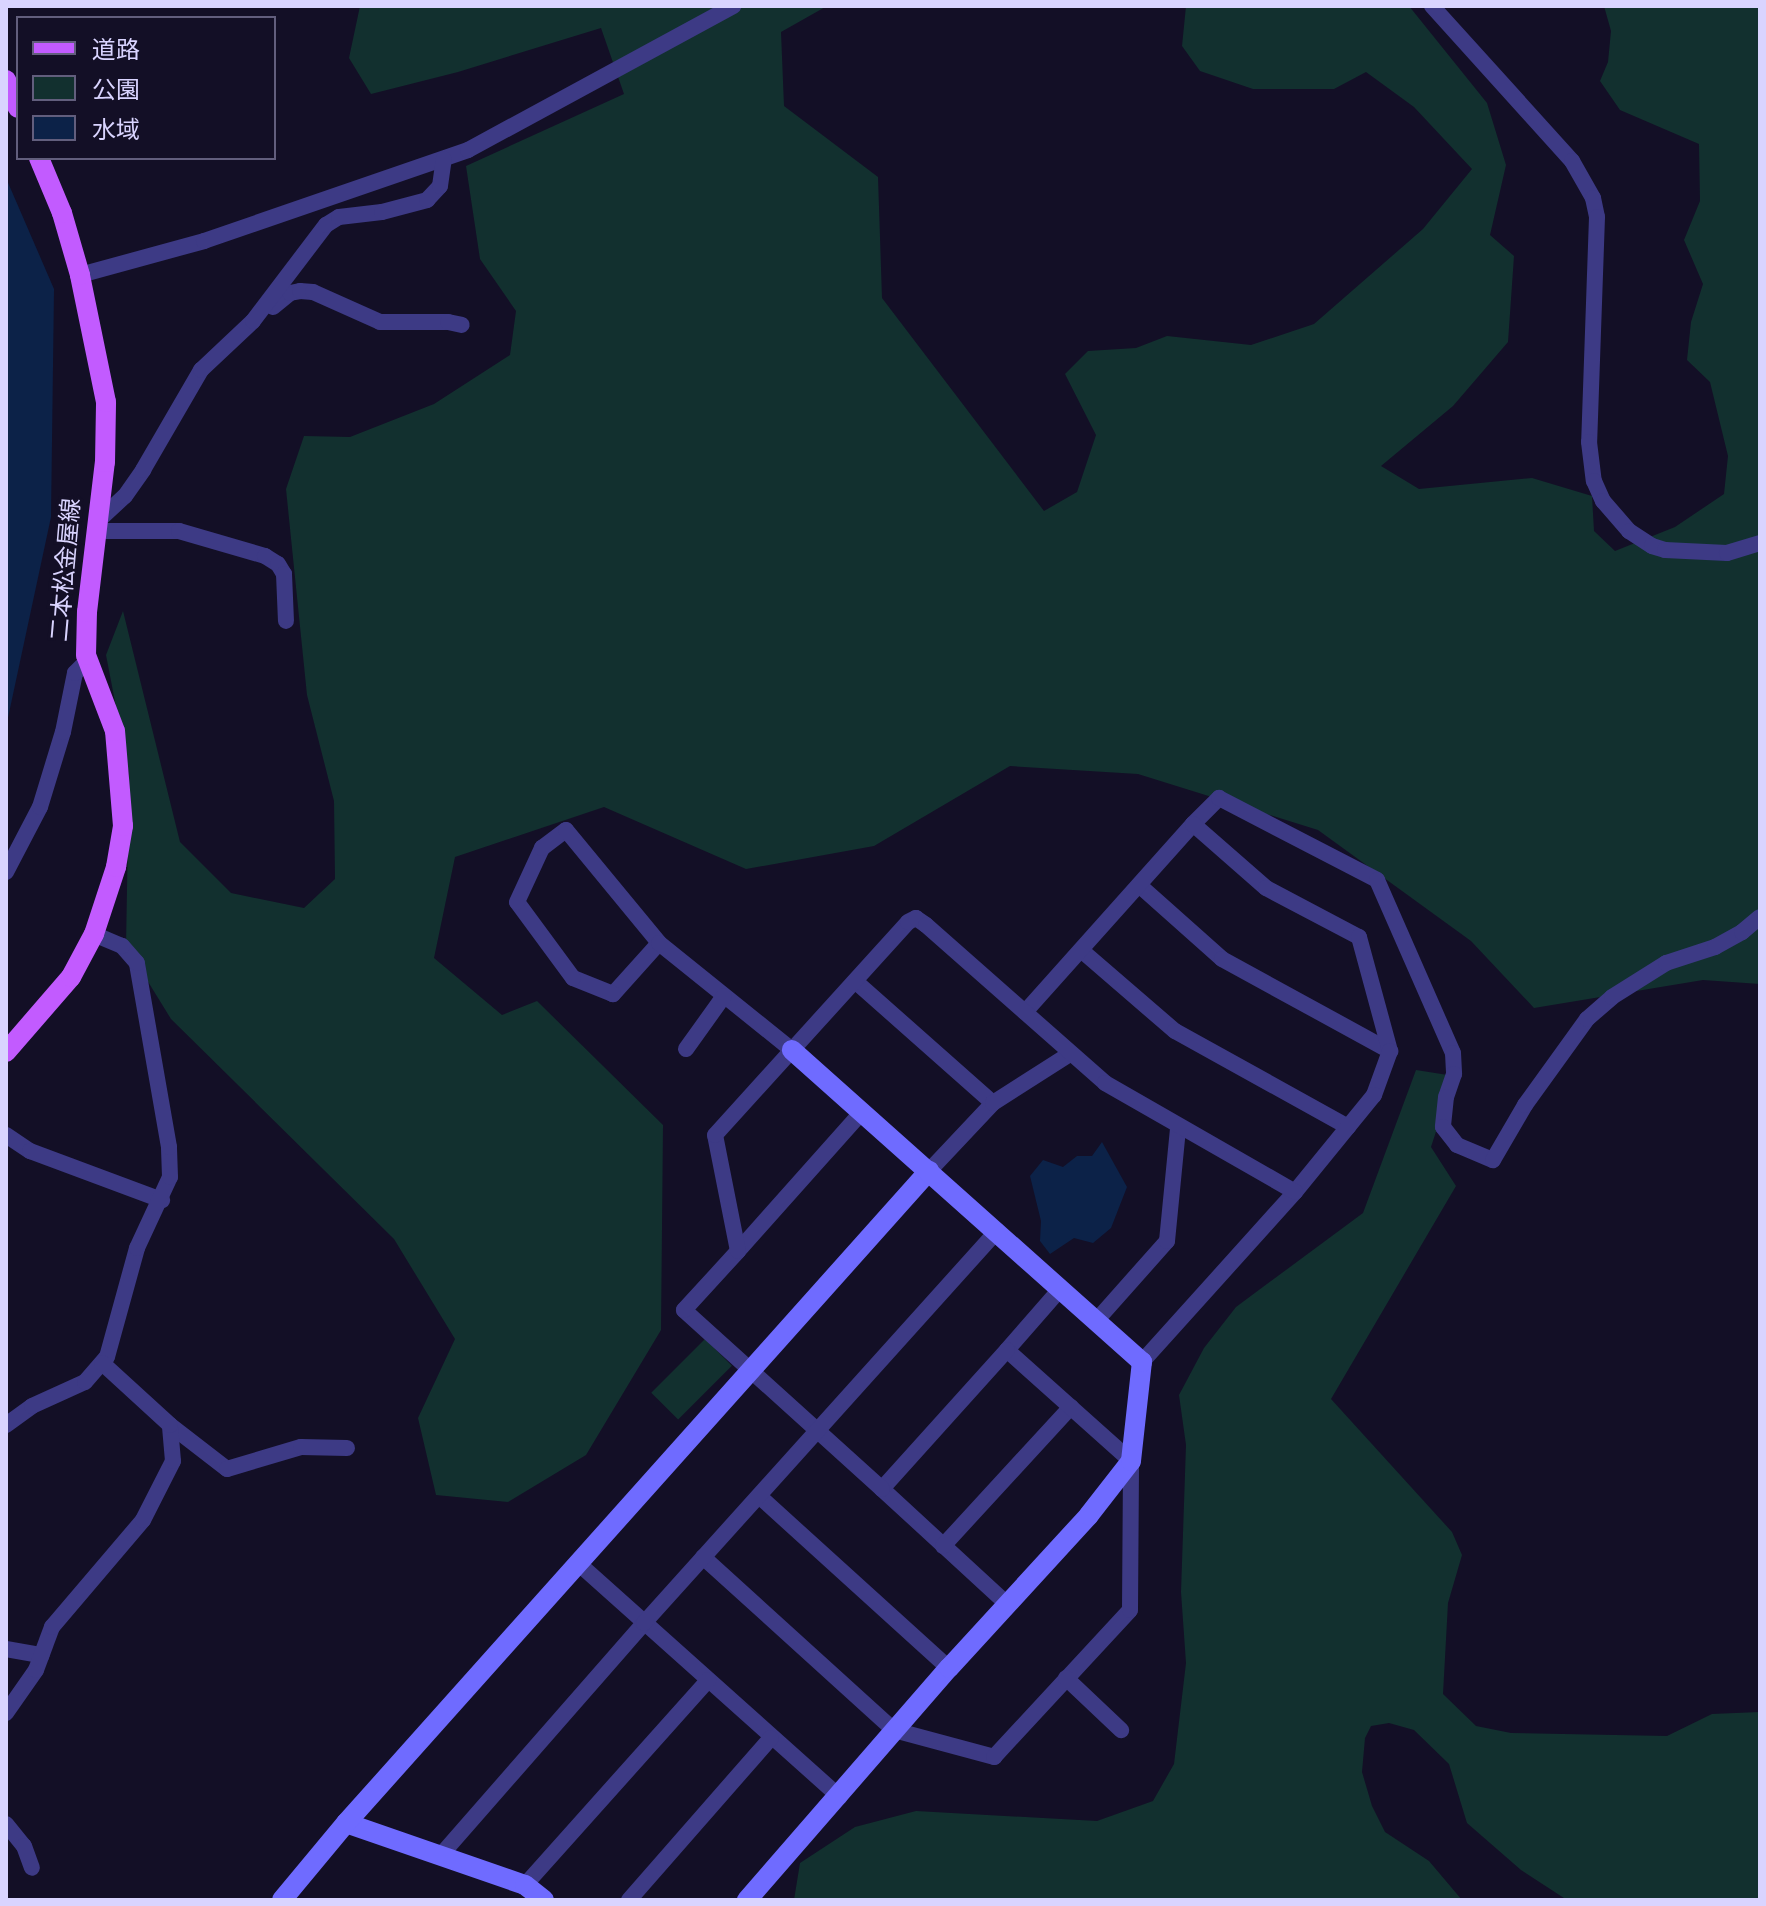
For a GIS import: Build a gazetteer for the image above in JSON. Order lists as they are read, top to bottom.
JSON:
{
  "streets": {
    "main road": ["二本松金屋線"]
  },
  "legend": ["道路", "公園", "水域"]
}
